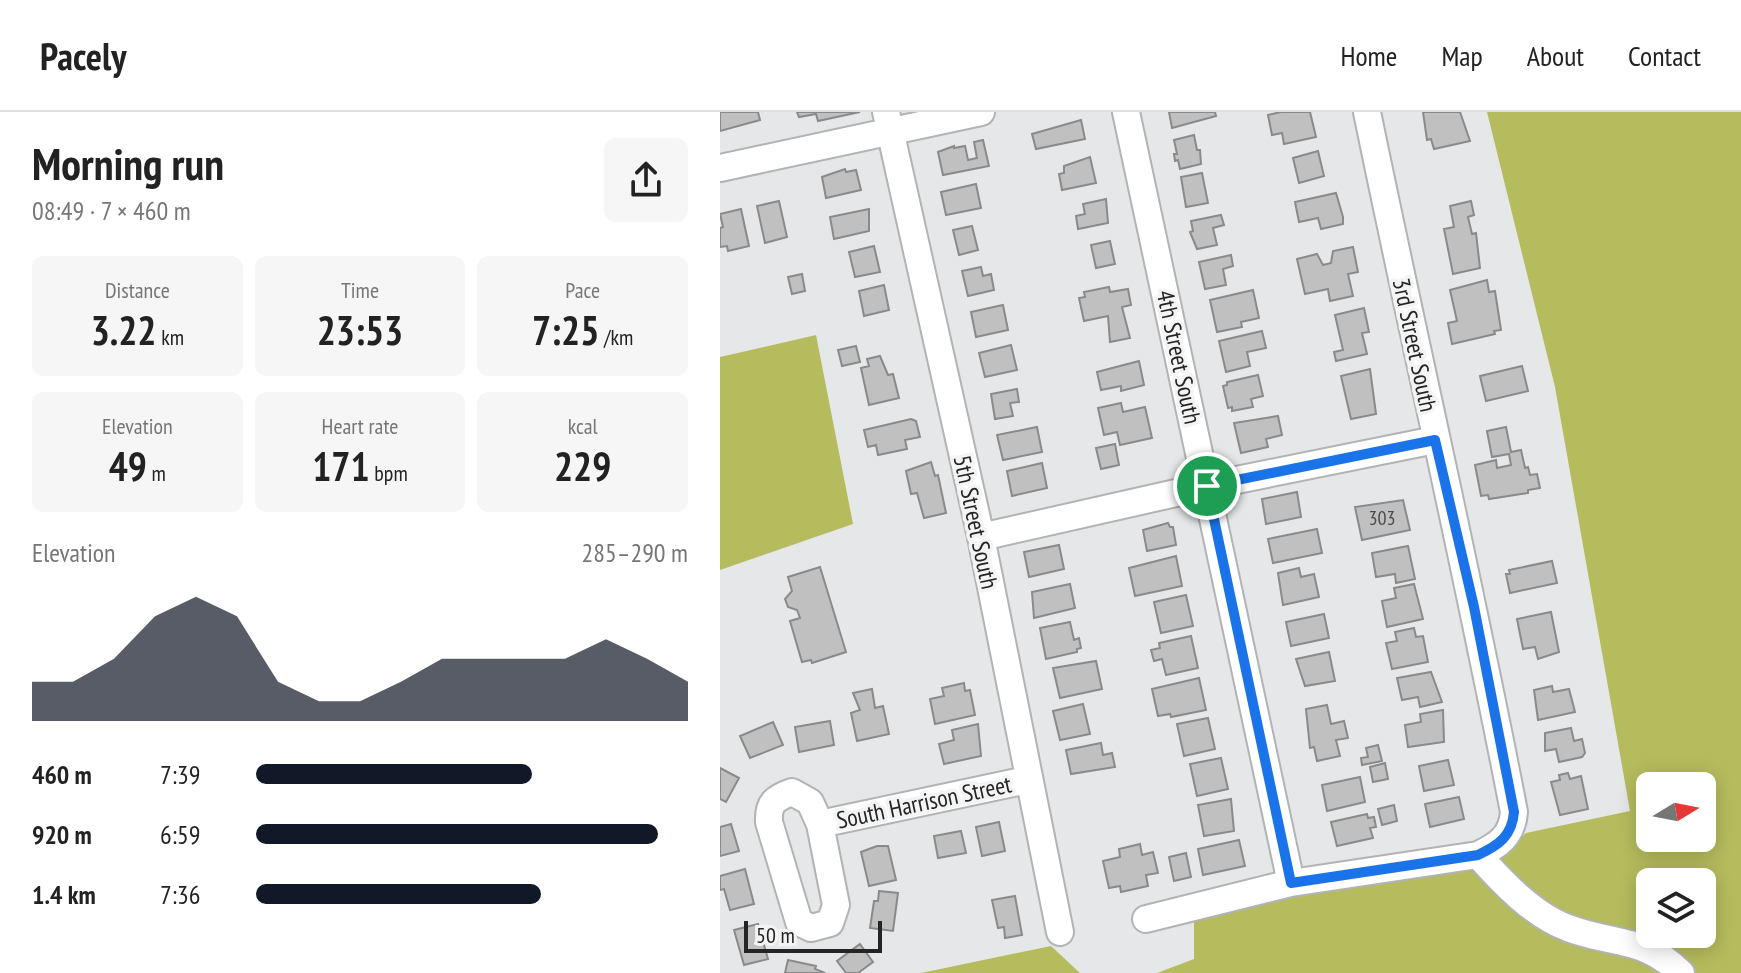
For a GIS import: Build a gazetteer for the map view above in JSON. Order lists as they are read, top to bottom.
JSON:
{
  "streets": {
    "street": [
      "3rd Street South",
      "4th Street South",
      "5th Street South",
      "South Harrison Street"
    ]
  },
  "crossings": [
    ["5th Street South", "South Harrison Street"]
  ],
  "house_numbers": ["303"],
  "scale_bar": "50 m",
  "north": "right",
  "page": {
    "header": "Pacely",
    "nav": [
      "Home",
      "Map",
      "About",
      "Contact"
    ],
    "heading": ["Morning run", "08:49 · 7 × 460 m"],
    "stats": [
      ["Distance", "3.22 km"],
      ["Time", "23:53"],
      ["Pace", "7:25 /km"],
      ["Elevation", "49 m"],
      ["Heart rate", "171 bpm"],
      ["kcal", "229"]
    ],
    "chart": ["Elevation", "285–290 m"],
    "list": [
      {
        "name": "460 m",
        "note": "7:39"
      },
      {
        "name": "920 m",
        "note": "6:59"
      },
      {
        "name": "1.4 km",
        "note": "7:36"
      }
    ],
    "scale": "50 m"
  }
}
